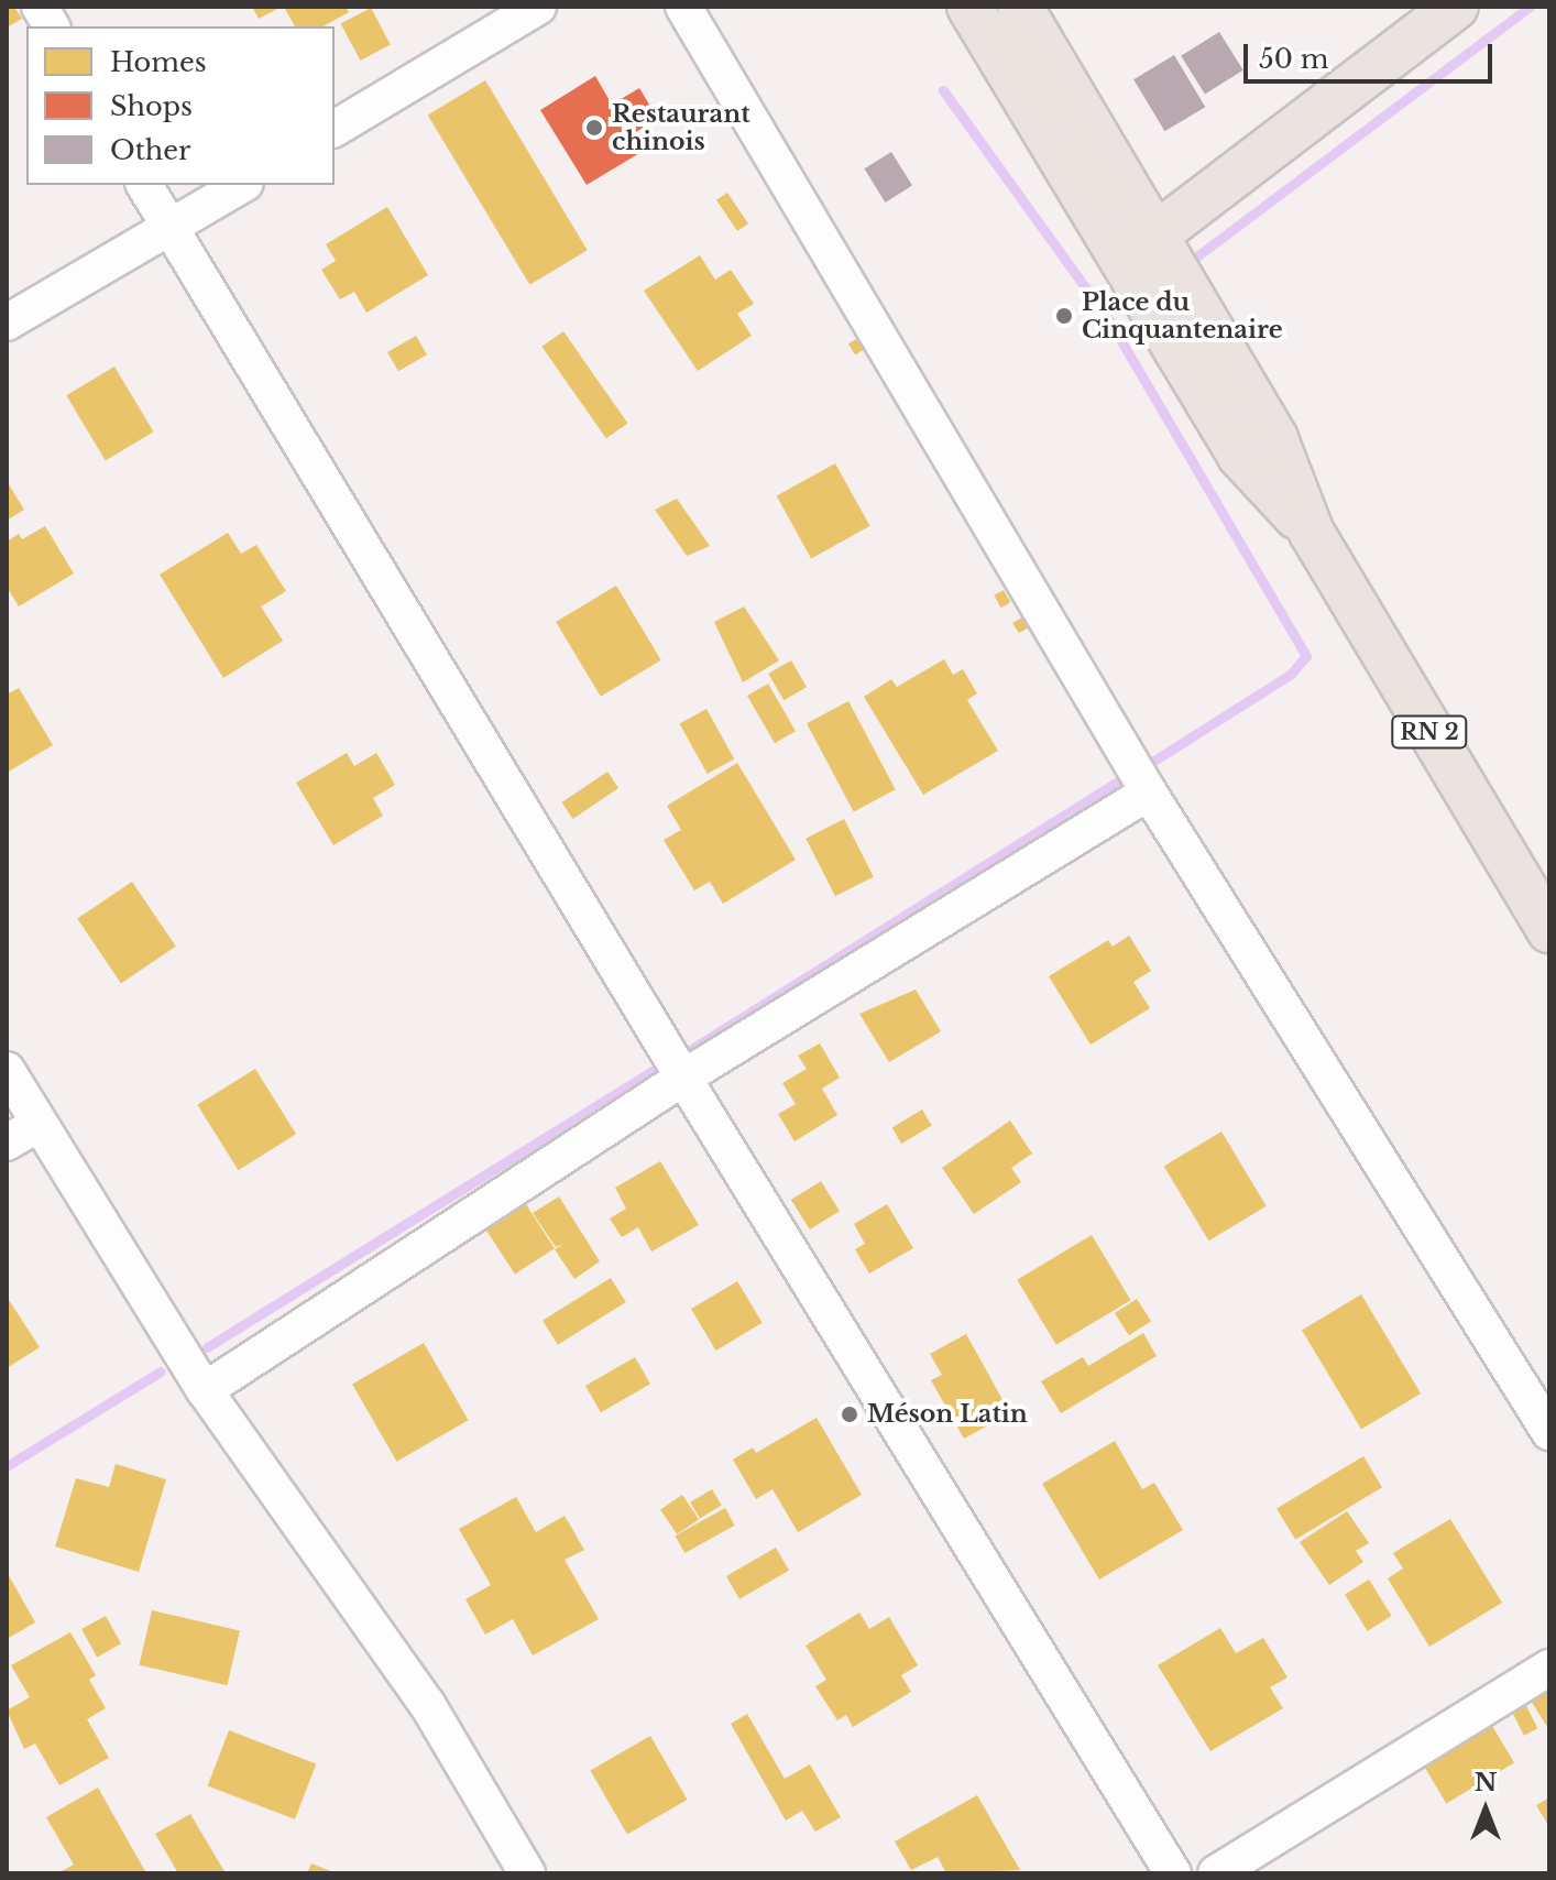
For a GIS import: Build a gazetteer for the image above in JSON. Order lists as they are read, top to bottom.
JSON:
{
  "streets": {
    "main road": ["RN 2"]
  },
  "places": ["Restaurant chinois", "Place du Cinquantenaire", "Méson Latin"],
  "legend": ["Homes", "Shops", "Other"],
  "scale_bar": "50 m",
  "north": "top"
}
